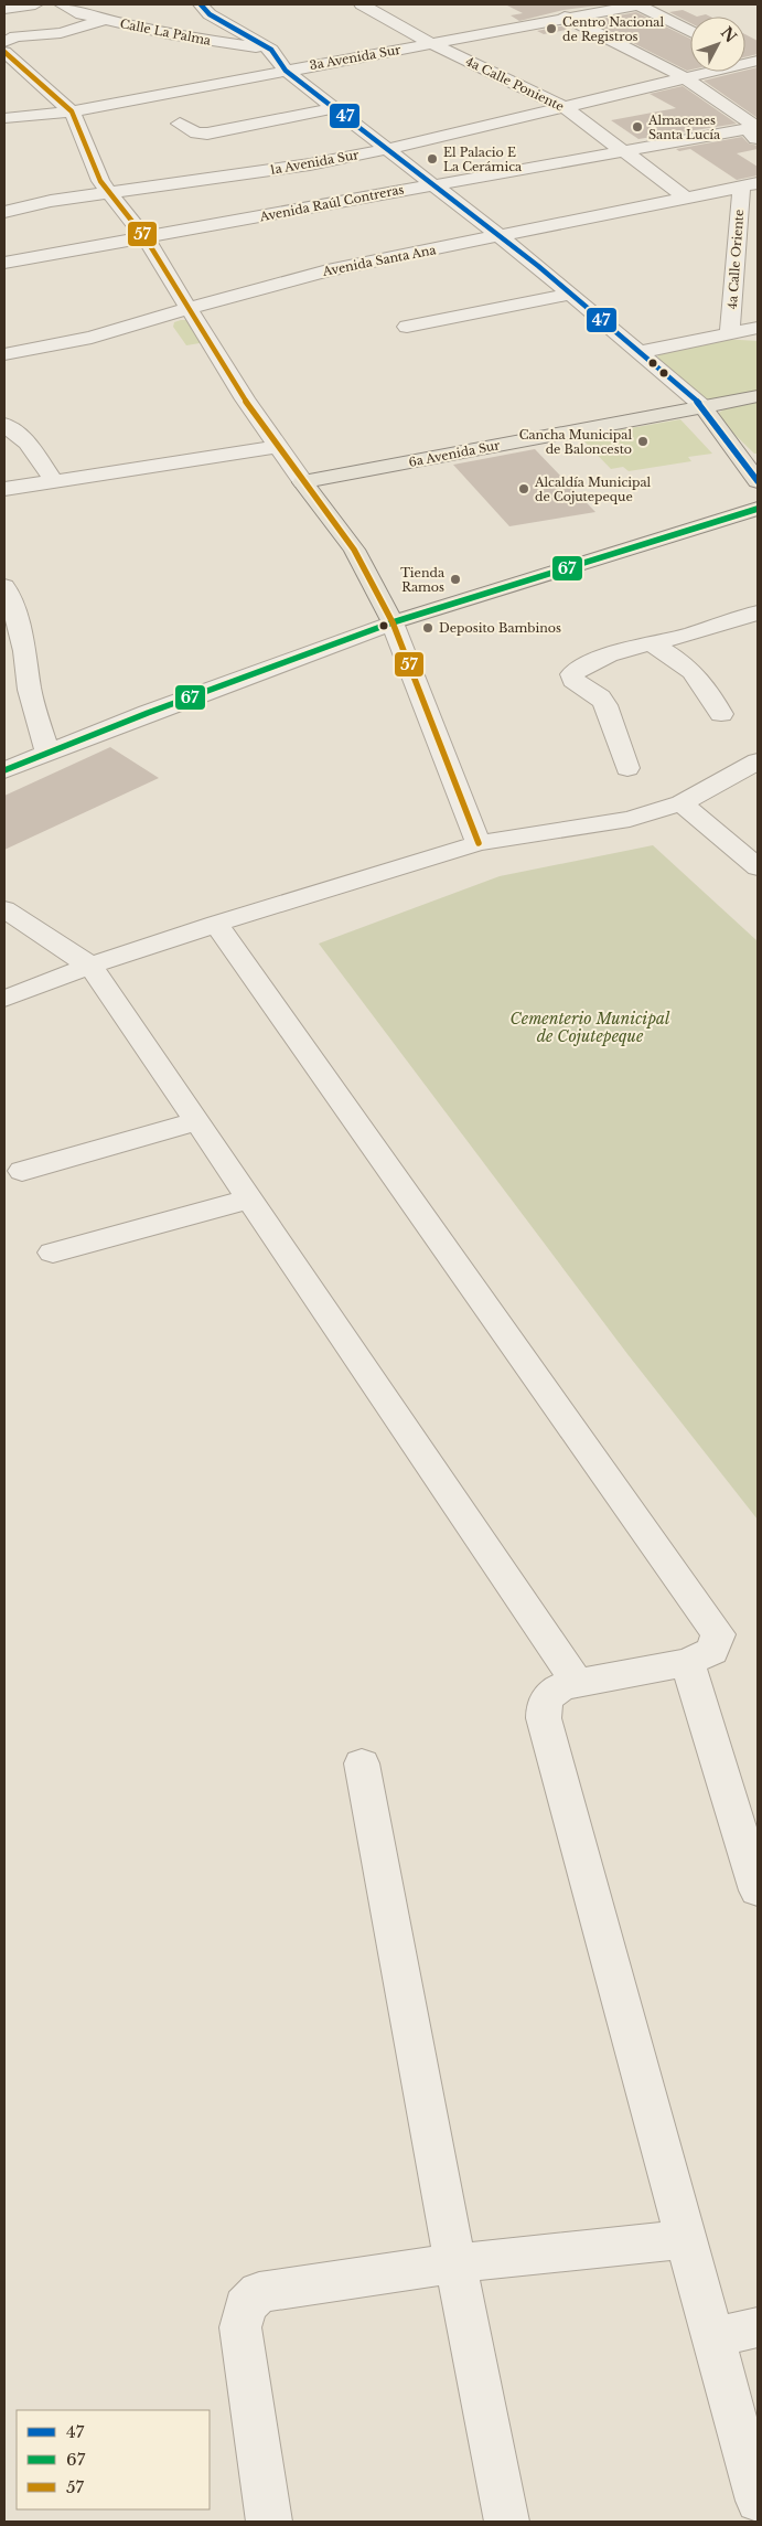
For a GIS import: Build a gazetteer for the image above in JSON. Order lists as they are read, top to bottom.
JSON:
{
  "streets": {
    "main road": ["6a Avenida Sur"],
    "street": [
      "Calle La Palma",
      "3a Avenida Sur",
      "4a Calle Poniente",
      "1a Avenida Sur",
      "Avenida Raúl Contreras",
      "4a Calle Oriente",
      "Avenida Santa Ana"
    ]
  },
  "crossings": [
    ["3a Avenida Sur", "4a Calle Poniente"],
    ["4a Calle Poniente", "1a Avenida Sur"],
    ["4a Calle Poniente", "Avenida Raúl Contreras"],
    ["4a Calle Poniente", "Avenida Santa Ana"],
    ["4a Calle Oriente", "Avenida Santa Ana"]
  ],
  "parks": ["Cementerio Municipal de Cojutepeque"],
  "places": [
    "Centro Nacional de Registros",
    "Almacenes Santa Lucía",
    "El Palacio E La Cerámica",
    "Cancha Municipal de Baloncesto",
    "Alcaldía Municipal de Cojutepeque",
    "Tienda Ramos",
    "Deposito Bambinos"
  ],
  "lines": ["transit line 47", "transit line 57", "transit line 67"],
  "legend": ["47", "67", "57"],
  "north": "top right"
}
